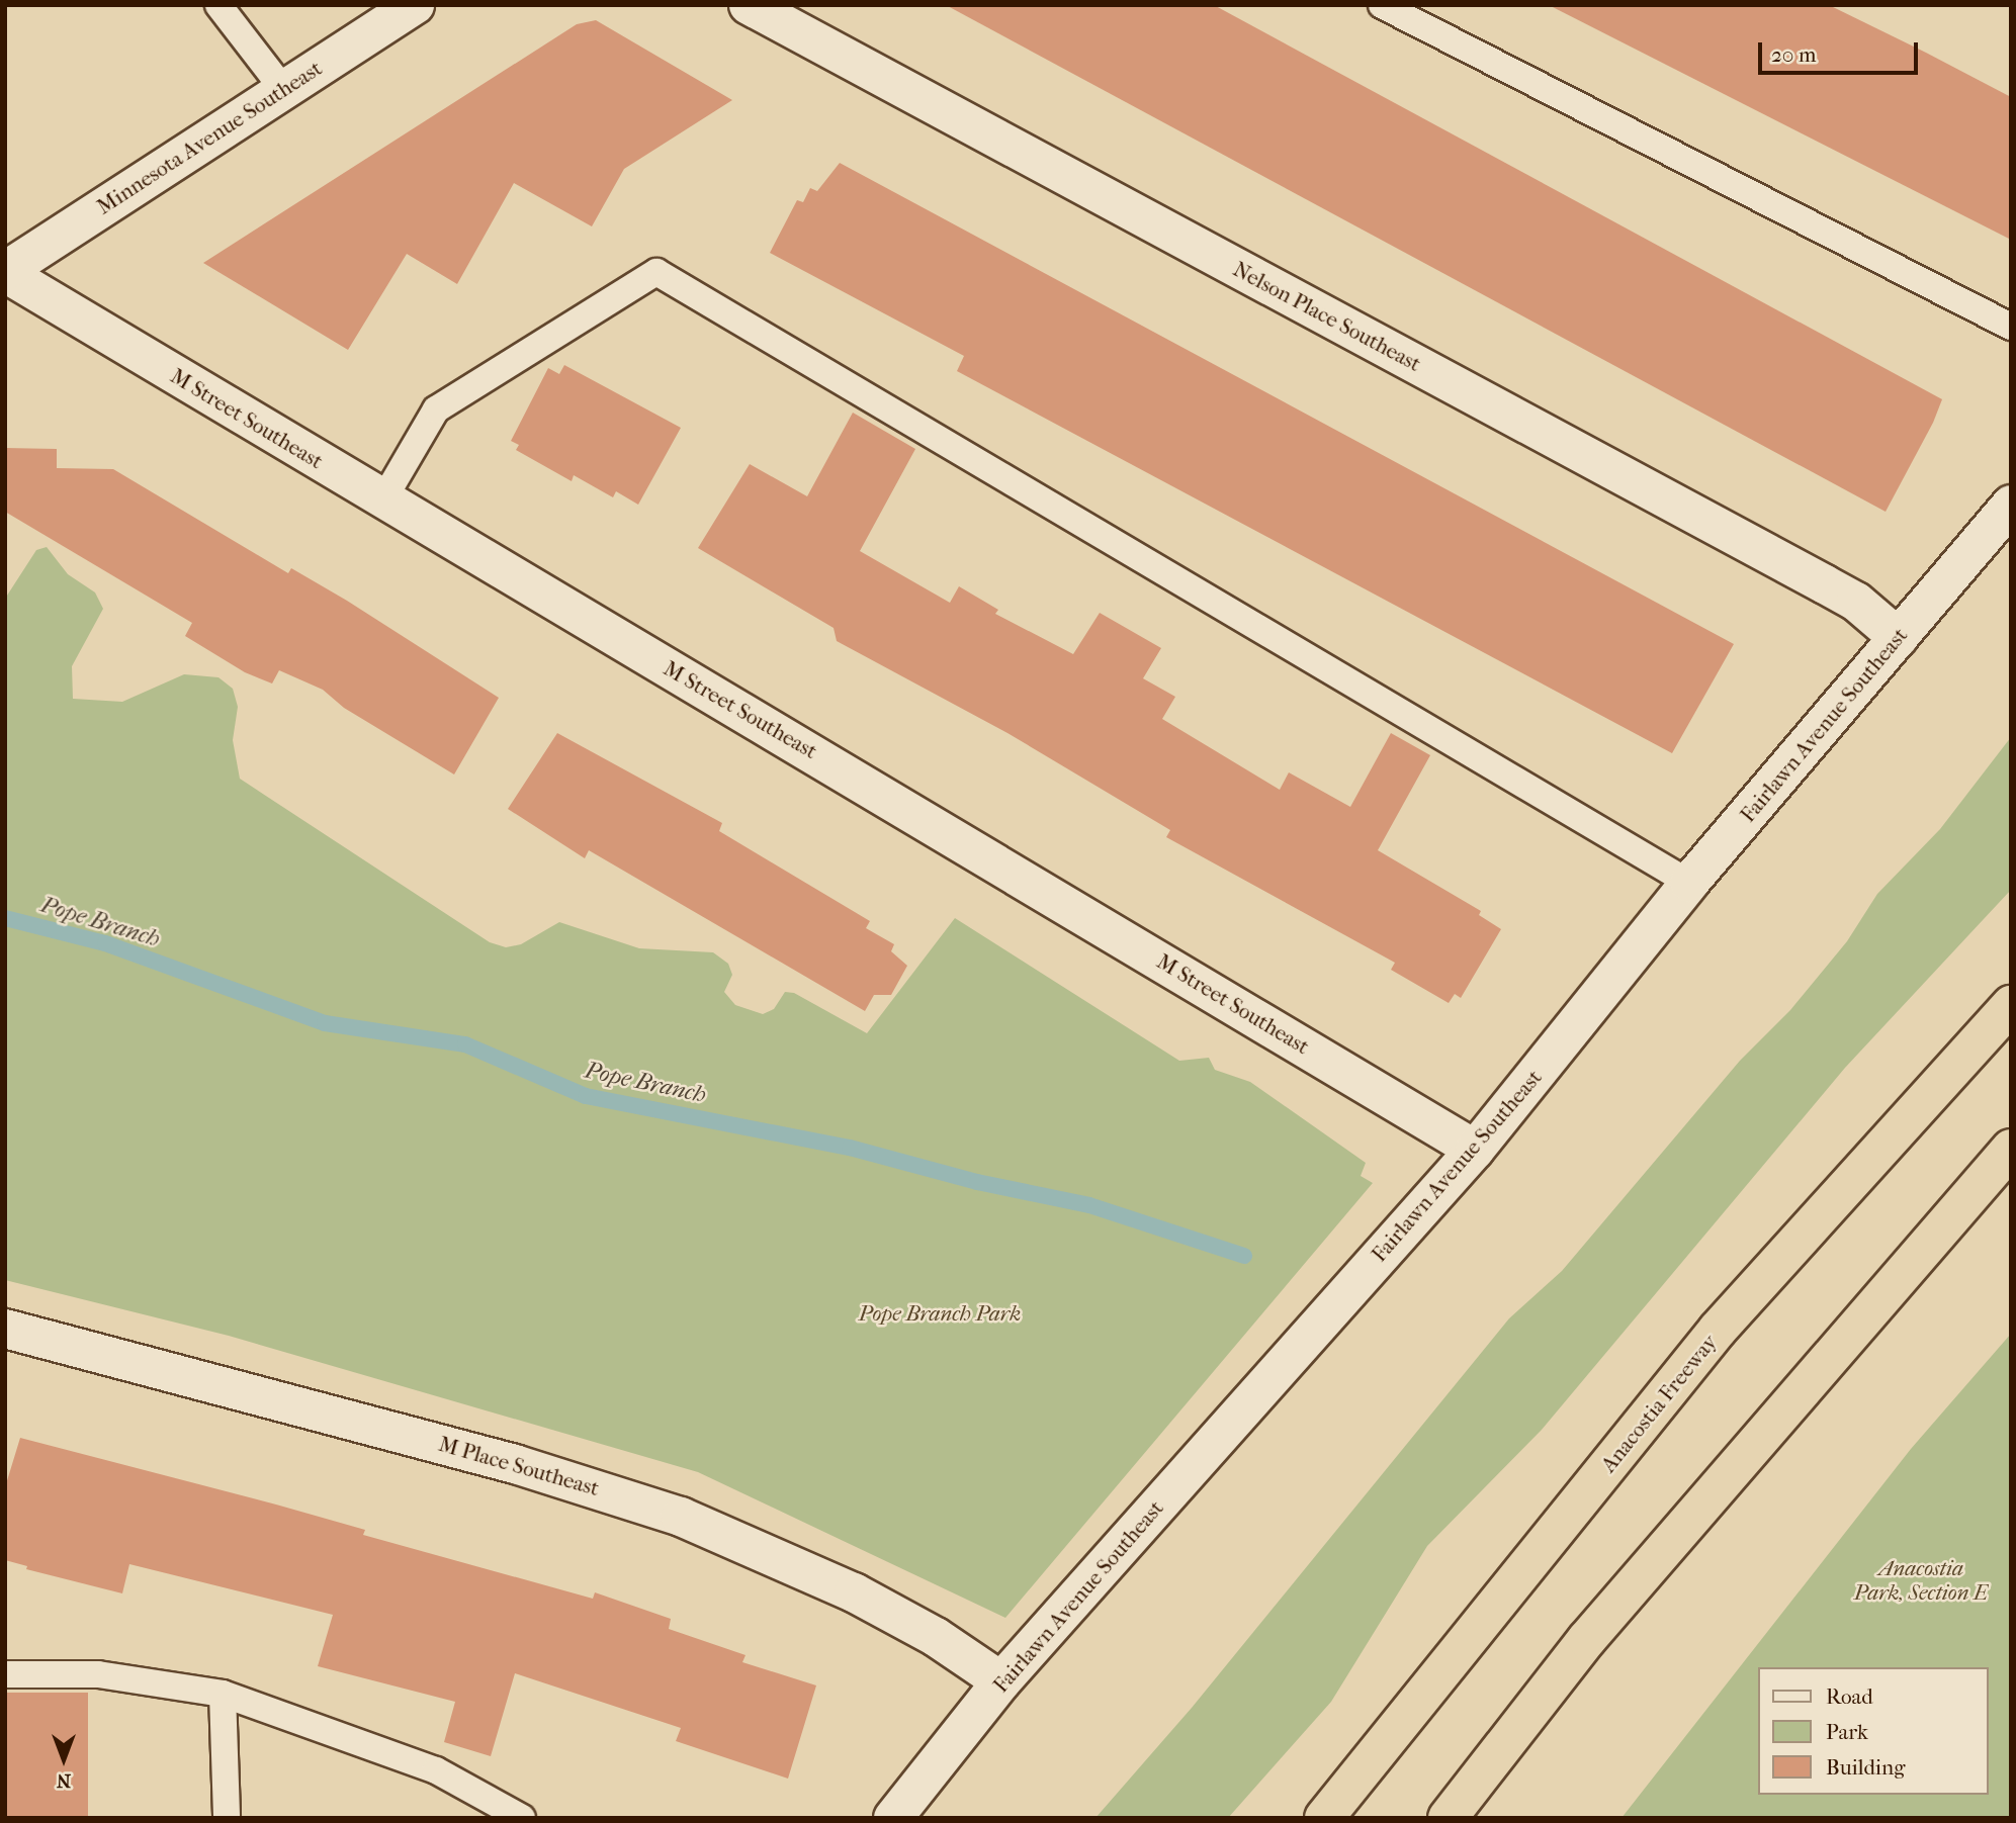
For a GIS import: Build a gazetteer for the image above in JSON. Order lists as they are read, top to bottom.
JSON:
{
  "streets": {
    "highway": ["Anacostia Freeway"],
    "street": [
      "Minnesota Avenue Southeast",
      "Nelson Place Southeast",
      "M Street Southeast",
      "Fairlawn Avenue Southeast",
      "M Place Southeast"
    ]
  },
  "crossings": [
    ["Minnesota Avenue Southeast", "M Street Southeast"],
    ["Nelson Place Southeast", "Fairlawn Avenue Southeast"],
    ["M Street Southeast", "Fairlawn Avenue Southeast"],
    ["Fairlawn Avenue Southeast", "M Place Southeast"]
  ],
  "water": ["Pope Branch"],
  "parks": ["Pope Branch Park", "Anacostia Park, Section E"],
  "legend": ["Road", "Park", "Building"],
  "scale_bar": "20 m",
  "north": "bottom"
}
